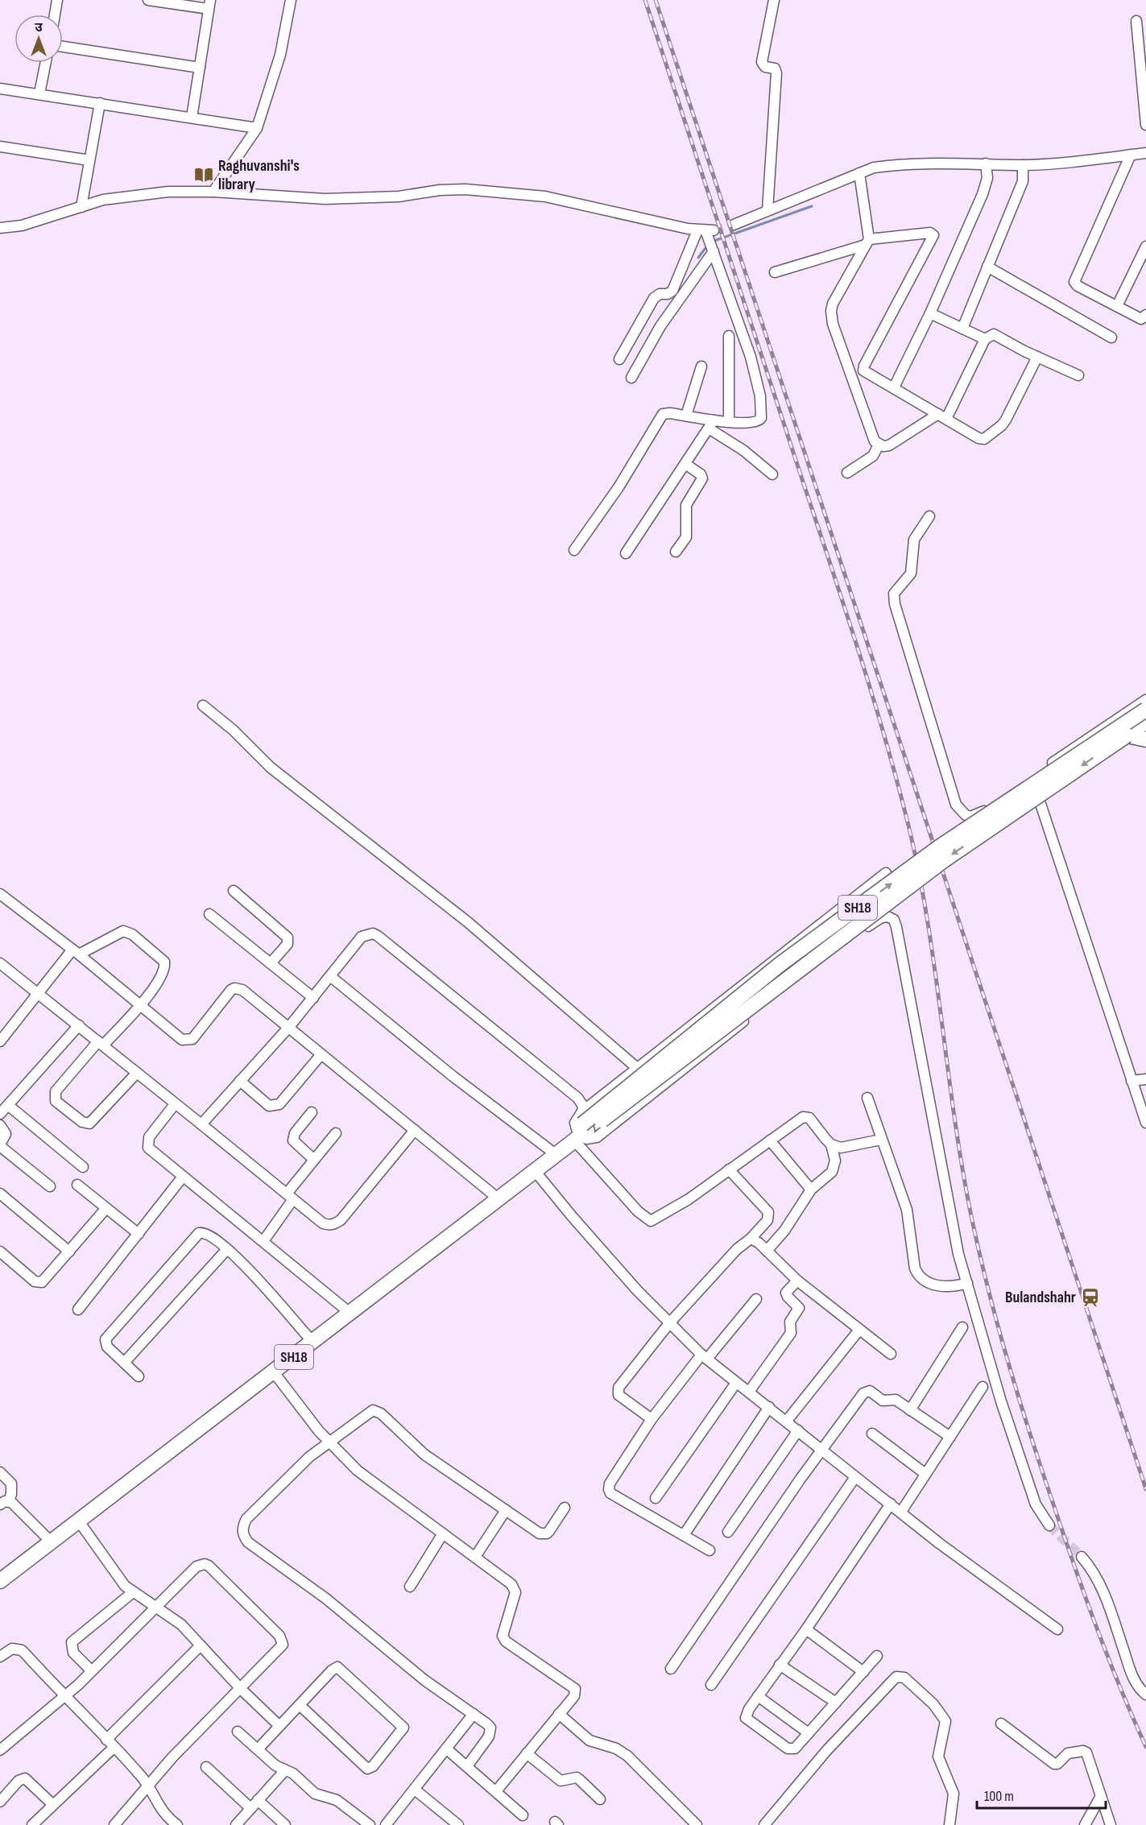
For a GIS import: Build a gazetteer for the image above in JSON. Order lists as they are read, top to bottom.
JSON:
{
  "streets": {
    "main road": ["SH18"]
  },
  "places": {
    "library": ["Raghuvanshi's library"],
    "station": ["Bulandshahr"]
  },
  "scale_bar": "100 m",
  "north": "top"
}
